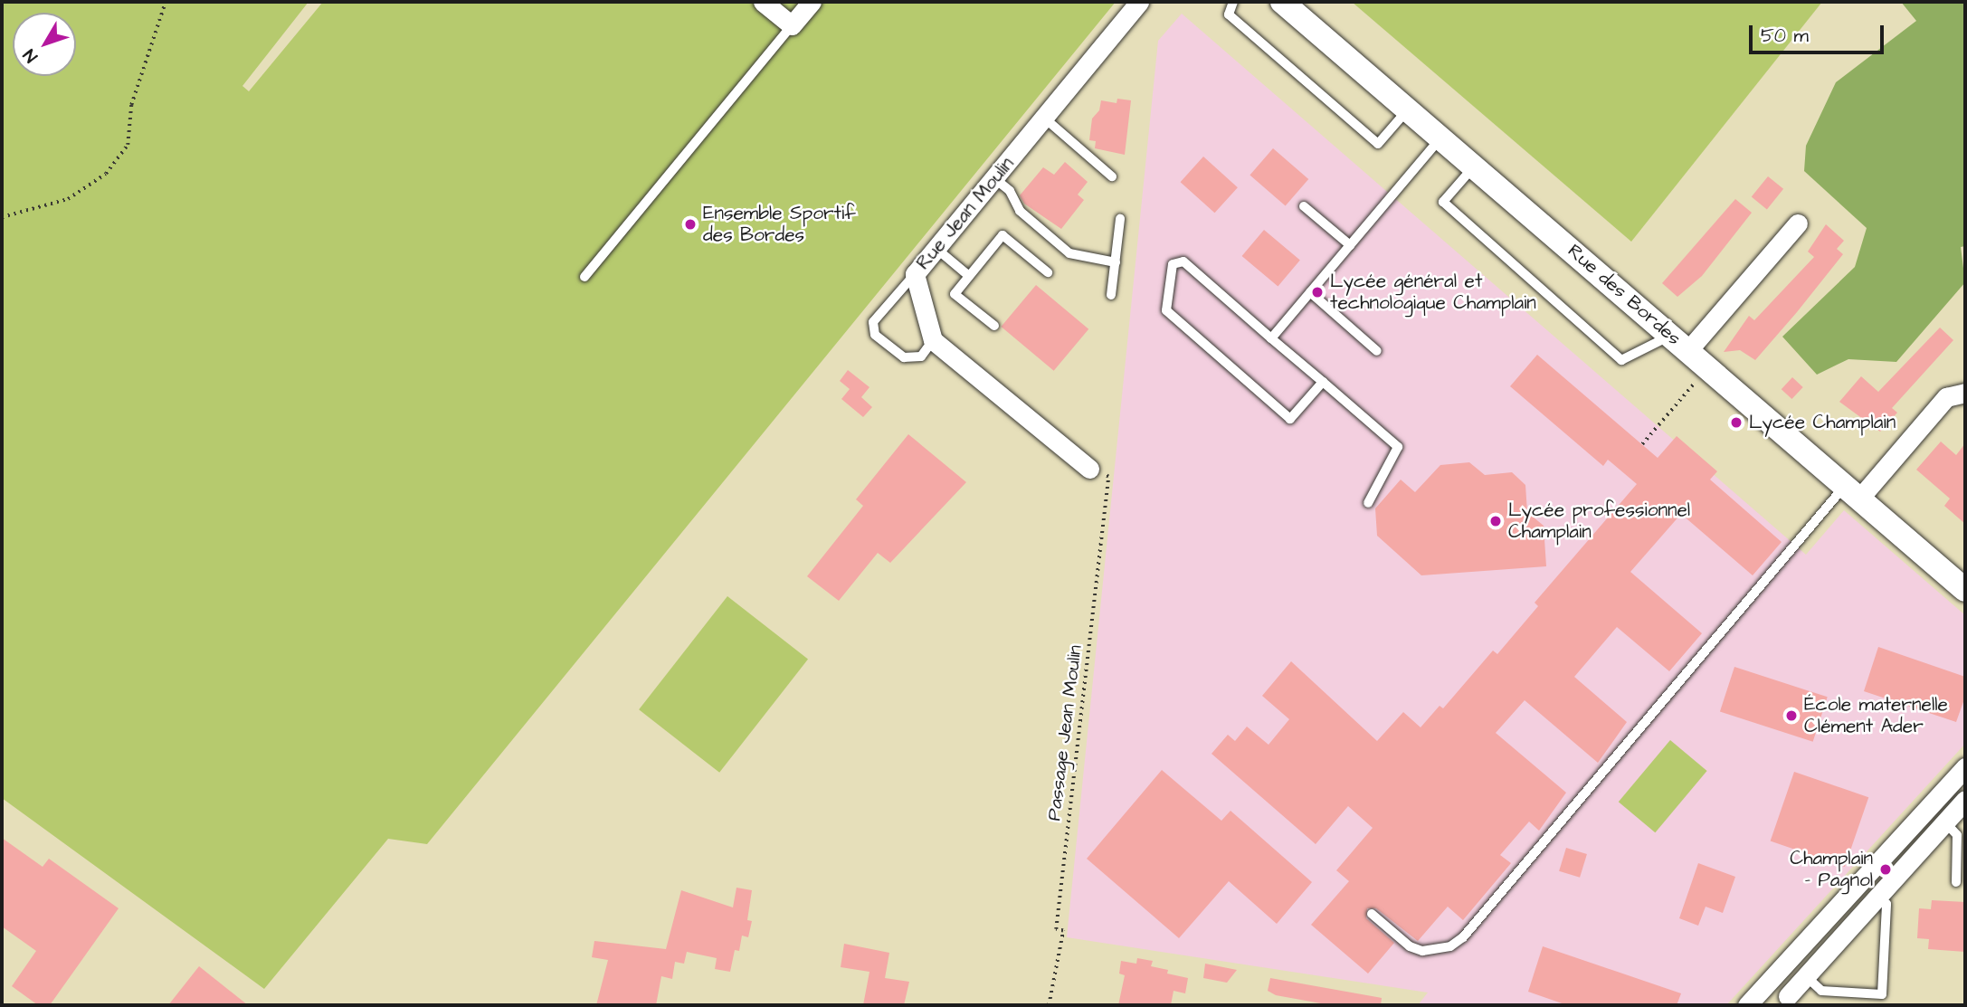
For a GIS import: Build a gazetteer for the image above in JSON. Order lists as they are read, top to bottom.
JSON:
{
  "streets": {
    "street": ["Rue Jean Moulin", "Rue des Bordes"],
    "path": ["Passage Jean Moulin"]
  },
  "places": [
    "Ensemble Sportif des Bordes",
    "Lycée général et technologique Champlain",
    "Lycée Champlain",
    "Lycée professionnel Champlain",
    "École maternelle Clément Ader",
    "Champlain - Pagnol"
  ],
  "scale_bar": "50 m",
  "north": "bottom left"
}
